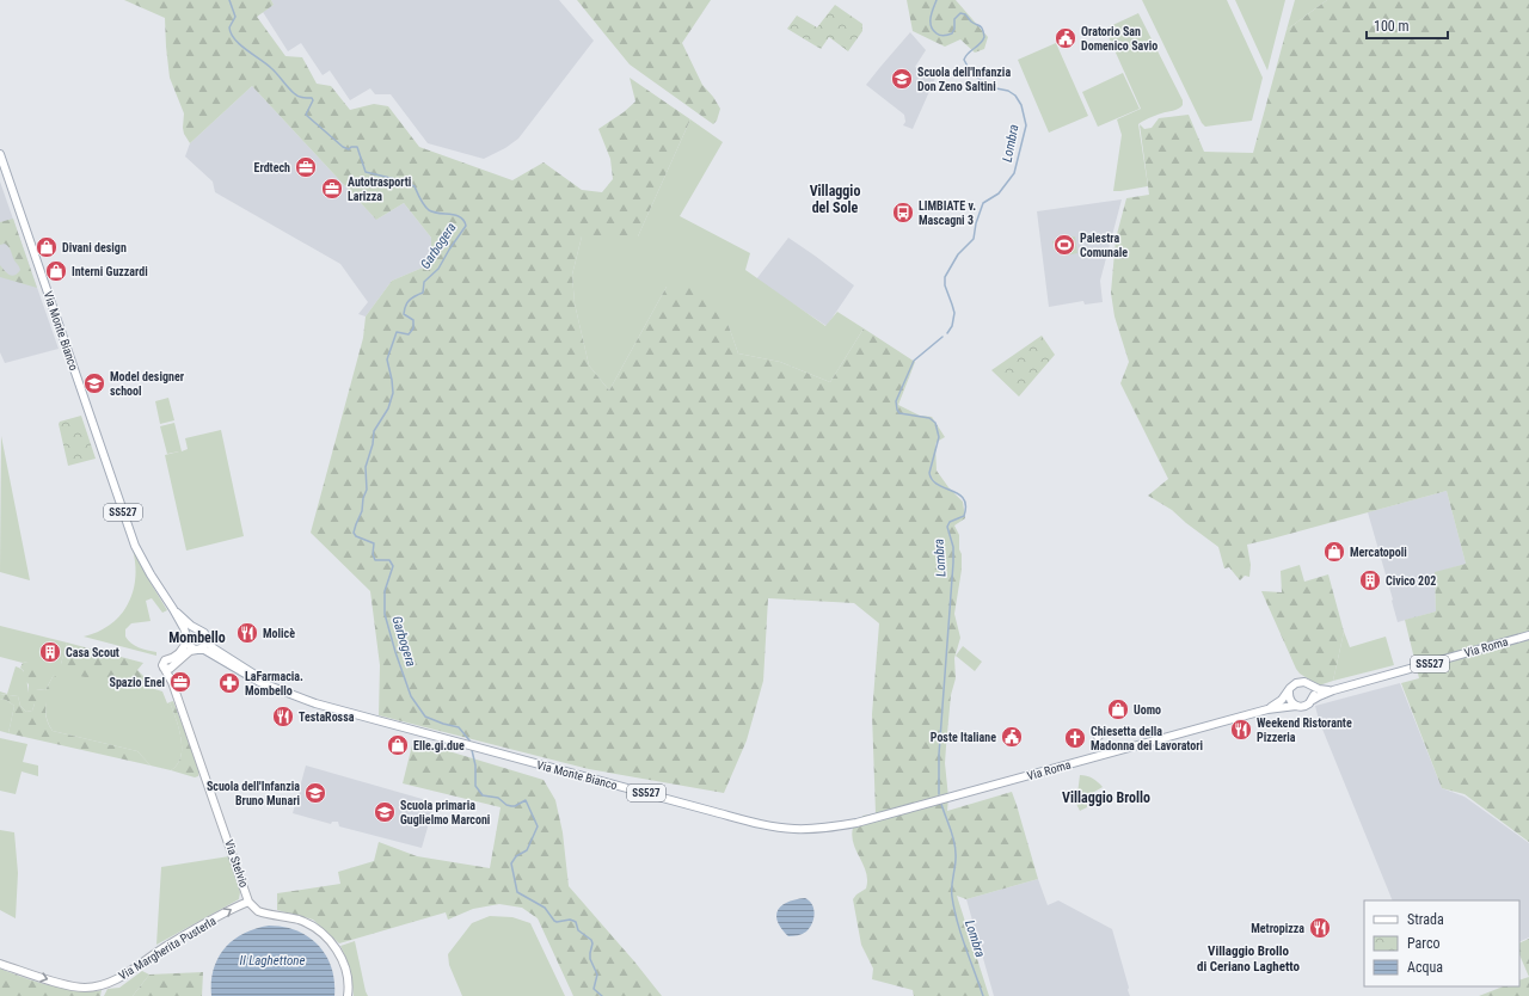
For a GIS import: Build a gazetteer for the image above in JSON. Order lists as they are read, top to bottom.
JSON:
{
  "streets": {
    "main road": [
      "Via Monte Bianco",
      "SS527",
      "Via Roma",
      "Via Stelvio",
      "Via Margherita Pusterla"
    ]
  },
  "crossings": [
    ["Via Monte Bianco", "Via Roma"],
    ["SS527", "Via Roma"],
    ["Via Stelvio", "Via Margherita Pusterla"]
  ],
  "one_way": ["Via Margherita Pusterla"],
  "districts": [
    "Villaggio del Sole",
    "Mombello",
    "Villaggio Brollo",
    "Villaggio Brollo di Ceriano Laghetto"
  ],
  "water": ["Lombra", "Garbogera", "Il Laghettone"],
  "places": {
    "public building": ["Oratorio San Domenico Savio", "Poste Italiane"],
    "school or university": [
      "Scuola dell'Infanzia Don Zeno Saltini",
      "Model designer school",
      "Scuola dell'Infanzia Bruno Munari",
      "Scuola primaria Guglielmo Marconi"
    ],
    "office": ["Erdtech", "Autotrasporti Larizza", "Spazio Enel"],
    "bus stop": ["LIMBIATE v. Mascagni 3"],
    "sports": ["Palestra Comunale"],
    "shop": [
      "Divani design",
      "Interni Guzzardi",
      "Mercatopoli",
      "Uomo",
      "Elle.gi.due"
    ],
    "building": ["Civico 202", "Casa Scout"],
    "restaurant": [
      "Molicè",
      "TestaRossa",
      "Weekend Ristorante Pizzeria",
      "Metropizza"
    ],
    "pharmacy": ["LaFarmacia. Mombello"],
    "church": ["Chiesetta della Madonna dei Lavoratori"]
  },
  "legend": ["Strada", "Parco", "Acqua"],
  "scale_bar": "100 m"
}
